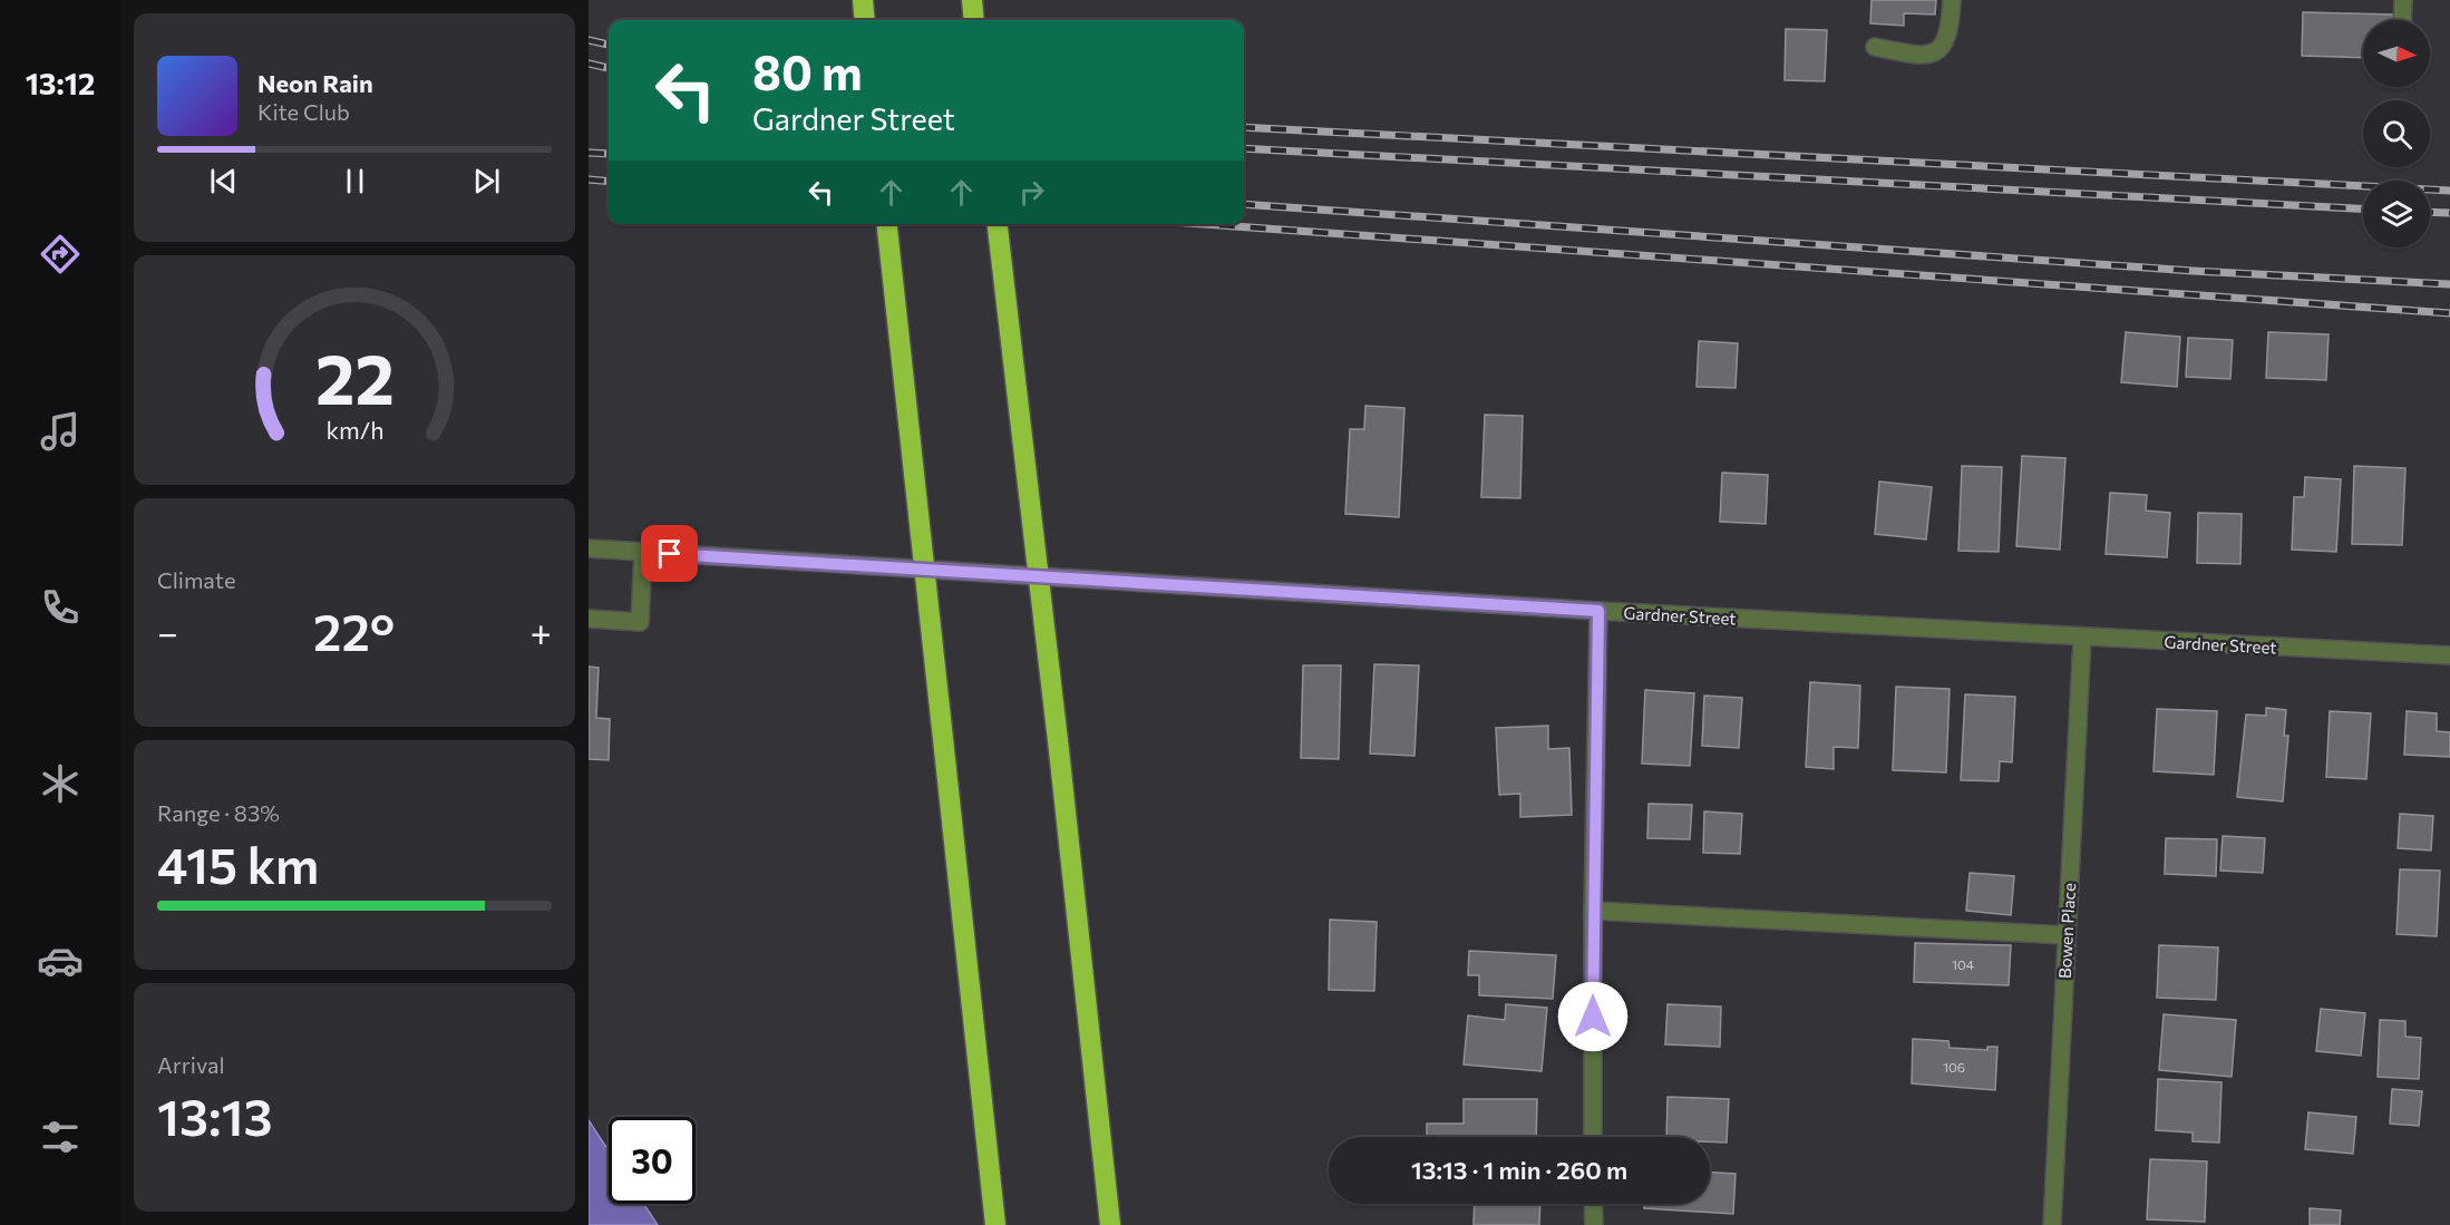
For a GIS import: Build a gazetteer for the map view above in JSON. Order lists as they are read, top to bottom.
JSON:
{
  "streets": {
    "street": ["Gardner Street", "Bowen Place"]
  },
  "crossings": [
    ["Gardner Street", "Bowen Place"]
  ],
  "house_numbers": ["104", "106"],
  "north": "right",
  "page": {
    "tabs": "13:12",
    "turn": ["80 m", "Gardner Street"],
    "song": ["Neon Rain", "Kite Club"],
    "tile": [
      "Climate",
      ["Range · 83%", "415 km"],
      ["Arrival", "13:13"]
    ],
    "heat": ["−", "22°", "+"],
    "limit": "30",
    "trip": "13:13 · 1 min · 260 m",
    "gauge": ["22", "km/h"]
  }
}
